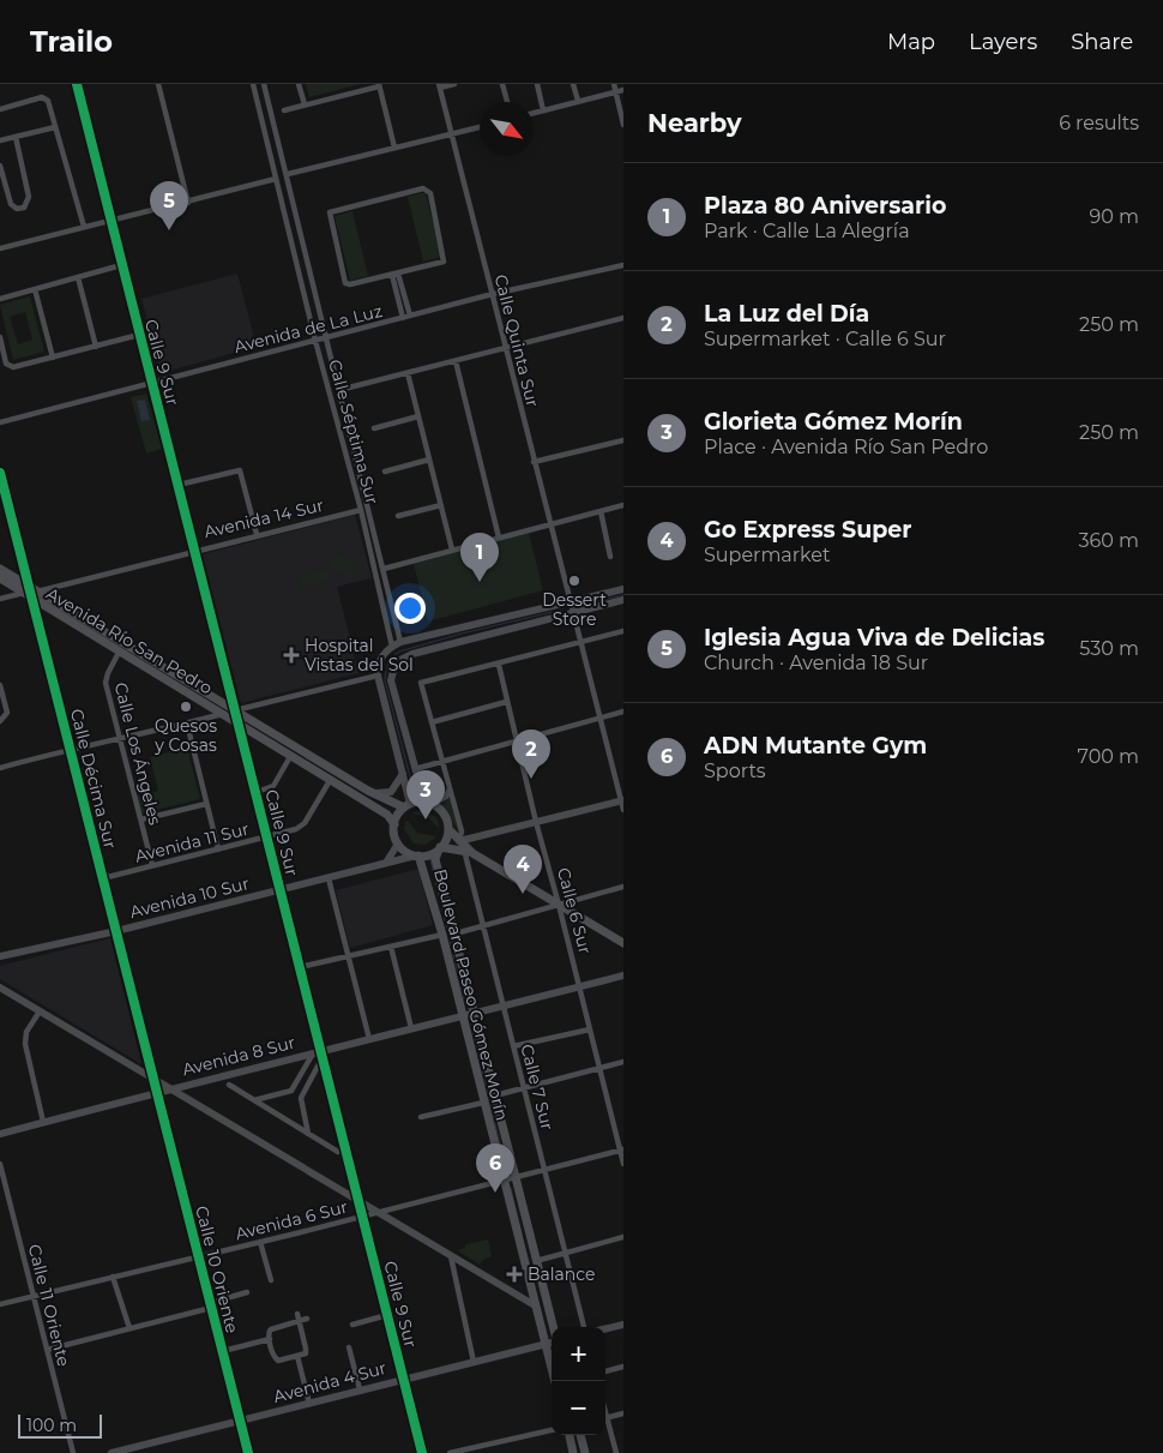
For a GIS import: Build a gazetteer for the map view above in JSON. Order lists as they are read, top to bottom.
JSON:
{
  "streets": {
    "main road": [
      "Avenida Río San Pedro",
      "Avenida 10 Sur",
      "Boulevard Paseo Gómez Morín",
      "Avenida 8 Sur",
      "Avenida 4 Sur"
    ],
    "street": [
      "Avenida de La Luz",
      "Calle Quinta Sur",
      "Calle 9 Sur",
      "Calle Séptima Sur",
      "Avenida 14 Sur",
      "Calle Los Ángeles",
      "Calle Décima Sur",
      "Avenida 11 Sur",
      "Calle 6 Sur",
      "Calle 7 Sur",
      "Avenida 6 Sur",
      "Calle 10 Oriente",
      "Calle 11 Oriente"
    ]
  },
  "crossings": [
    ["Avenida de La Luz", "Calle Quinta Sur"],
    ["Avenida de La Luz", "Calle 9 Sur"],
    ["Avenida de La Luz", "Calle Séptima Sur"],
    ["Calle 9 Sur", "Avenida 14 Sur"],
    ["Calle 9 Sur", "Avenida Río San Pedro"],
    ["Calle 9 Sur", "Avenida 11 Sur"],
    ["Calle 9 Sur", "Avenida 10 Sur"],
    ["Calle 9 Sur", "Avenida 8 Sur"],
    ["Calle 9 Sur", "Avenida 6 Sur"],
    ["Calle 9 Sur", "Avenida 4 Sur"],
    ["Calle Séptima Sur", "Avenida 14 Sur"],
    ["Avenida 14 Sur", "Avenida Río San Pedro"],
    ["Avenida 14 Sur", "Calle Décima Sur"],
    ["Avenida Río San Pedro", "Calle Los Ángeles"],
    ["Avenida Río San Pedro", "Calle Décima Sur"],
    ["Avenida Río San Pedro", "Avenida 11 Sur"],
    ["Avenida Río San Pedro", "Avenida 10 Sur"],
    ["Avenida Río San Pedro", "Boulevard Paseo Gómez Morín"],
    ["Calle Los Ángeles", "Avenida 11 Sur"],
    ["Calle Décima Sur", "Avenida 11 Sur"],
    ["Calle Décima Sur", "Avenida 10 Sur"],
    ["Calle Décima Sur", "Avenida 8 Sur"],
    ["Calle Décima Sur", "Calle 10 Oriente"],
    ["Avenida 10 Sur", "Boulevard Paseo Gómez Morín"],
    ["Calle 6 Sur", "Avenida 8 Sur"],
    ["Calle 6 Sur", "Avenida 6 Sur"],
    ["Boulevard Paseo Gómez Morín", "Avenida 8 Sur"],
    ["Boulevard Paseo Gómez Morín", "Avenida 6 Sur"],
    ["Boulevard Paseo Gómez Morín", "Avenida 4 Sur"],
    ["Avenida 8 Sur", "Calle 7 Sur"],
    ["Avenida 8 Sur", "Calle 10 Oriente"],
    ["Calle 7 Sur", "Avenida 6 Sur"],
    ["Avenida 6 Sur", "Calle 10 Oriente"],
    ["Avenida 6 Sur", "Calle 11 Oriente"],
    ["Calle 10 Oriente", "Avenida 4 Sur"]
  ],
  "places": {
    "other": ["Dessert Store", "Quesos y Cosas"],
    "health": ["Hospital Vistas del Sol", "Balance"]
  },
  "scale_bar": "100 m",
  "north": "bottom right",
  "page": {
    "header": "Trailo",
    "nav": ["Map", "Layers", "Share"],
    "heading": ["Nearby", "6 results"],
    "list": [
      {
        "mark": "1",
        "name": "Plaza 80 Aniversario",
        "note": "Park · Calle La Alegría",
        "value": "90 m"
      },
      {
        "mark": "2",
        "name": "La Luz del Día",
        "note": "Supermarket · Calle 6 Sur",
        "value": "250 m"
      },
      {
        "mark": "3",
        "name": "Glorieta Gómez Morín",
        "note": "Place · Avenida Río San Pedro",
        "value": "250 m"
      },
      {
        "mark": "4",
        "name": "Go Express Super",
        "note": "Supermarket",
        "value": "360 m"
      },
      {
        "mark": "5",
        "name": "Iglesia Agua Viva de Delicias",
        "note": "Church · Avenida 18 Sur",
        "value": "530 m"
      },
      {
        "mark": "6",
        "name": "ADN Mutante Gym",
        "note": "Sports",
        "value": "700 m"
      }
    ],
    "pins": [
      "5",
      "1",
      "2",
      "3",
      "4",
      "6"
    ],
    "map_buttons": ["+", "−"],
    "scale": "100 m"
  }
}
